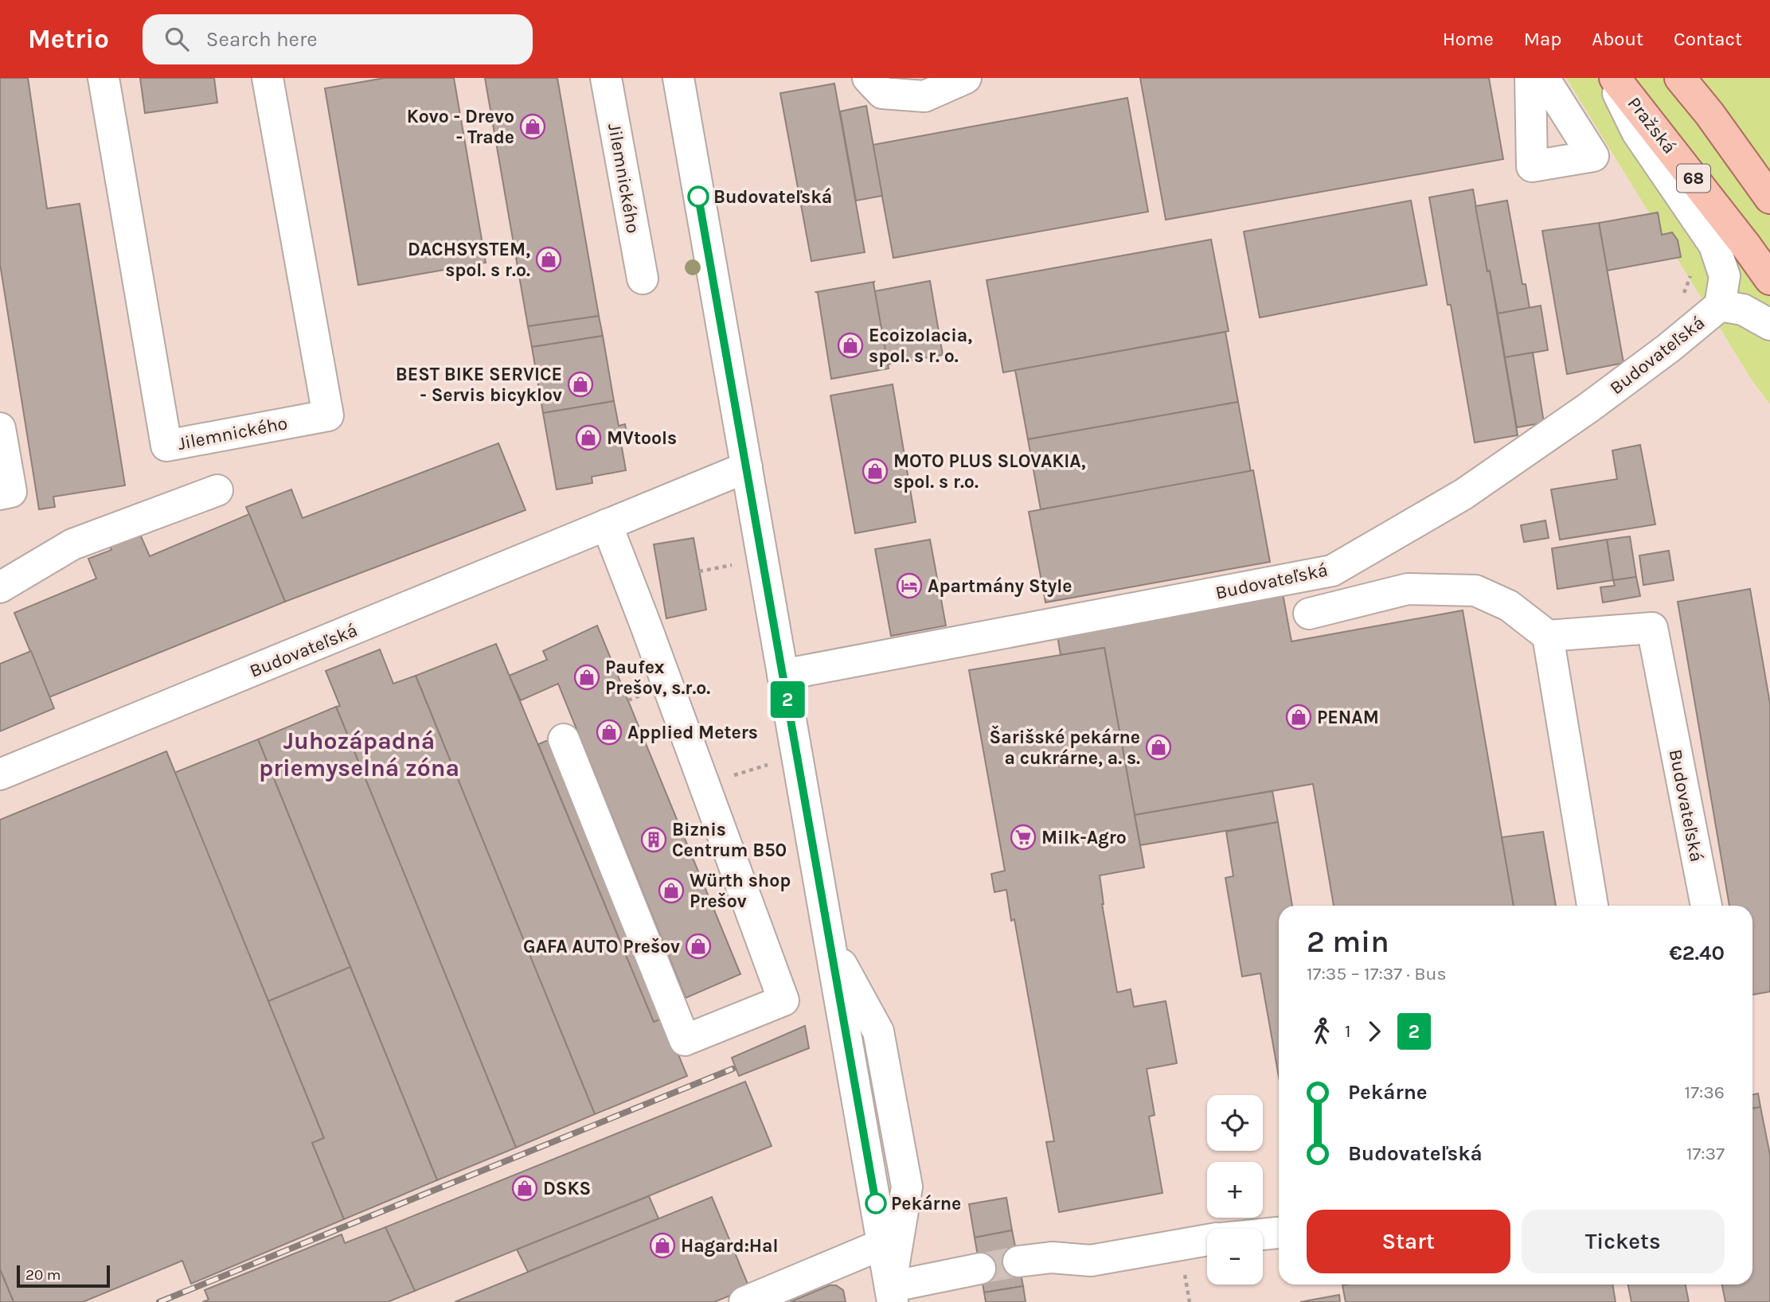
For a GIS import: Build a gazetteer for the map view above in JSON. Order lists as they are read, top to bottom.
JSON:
{
  "streets": {
    "main road": ["Pražská", "68"],
    "street": ["Jilemnického", "Budovateľská"]
  },
  "districts": ["Juhozápadná priemyselná zóna"],
  "places": {
    "shop": [
      "Kovo - Drevo - Trade",
      "DACHSYSTEM, spol. s r.o.",
      "Ecoizolacia, spol. s r. o.",
      "BEST BIKE SERVICE - Servis bicyklov",
      "MVtools",
      "MOTO PLUS SLOVAKIA, spol. s r.o.",
      "Paufex Prešov, s.r.o.",
      "PENAM",
      "Applied Meters",
      "Šarišské pekárne a cukrárne, a. s.",
      "Würth shop Prešov",
      "GAFA AUTO Prešov",
      "DSKS",
      "Hagard:Hal"
    ],
    "other": ["Budovateľská", "Pekárne"],
    "hotel": ["Apartmány Style"],
    "supermarket": ["Milk-Agro"],
    "building": ["Biznis Centrum B50"]
  },
  "lines": ["bus line 2"],
  "scale_bar": "20 m",
  "page": {
    "header": "Metrio",
    "search": "Search here",
    "nav": [
      "Home",
      "Map",
      "About",
      "Contact"
    ],
    "on_map": "2",
    "heading": ["2 min", "17:35 – 17:37 · Bus", "€2.40"],
    "legs": ["1", "2"],
    "list": [
      {
        "name": "Pekárne",
        "value": "17:36"
      },
      {
        "name": "Budovateľská",
        "value": "17:37"
      }
    ],
    "map_buttons": ["+", "−"],
    "buttons": ["Start", "Tickets"],
    "scale": "20 m"
  }
}
